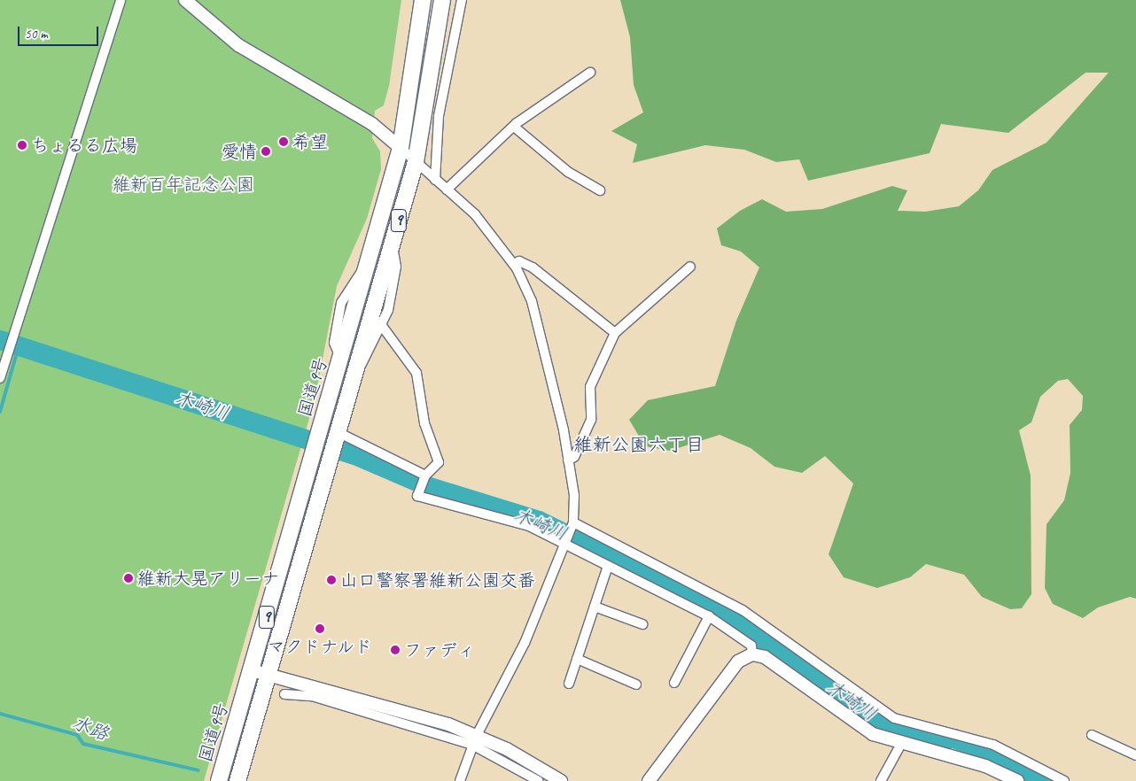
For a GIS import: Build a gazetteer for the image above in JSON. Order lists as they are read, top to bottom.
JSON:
{
  "streets": {
    "highway": ["9", "国道9号"]
  },
  "districts": ["維新公園六丁目"],
  "water": ["木崎川", "水路"],
  "parks": ["維新百年記念公園"],
  "places": [
    "希望",
    "ちょるる広場",
    "愛情",
    "維新大晃アリーナ",
    "山口警察署維新公園交番",
    "マクドナルド",
    "ファディ"
  ],
  "scale_bar": "50 m"
}
